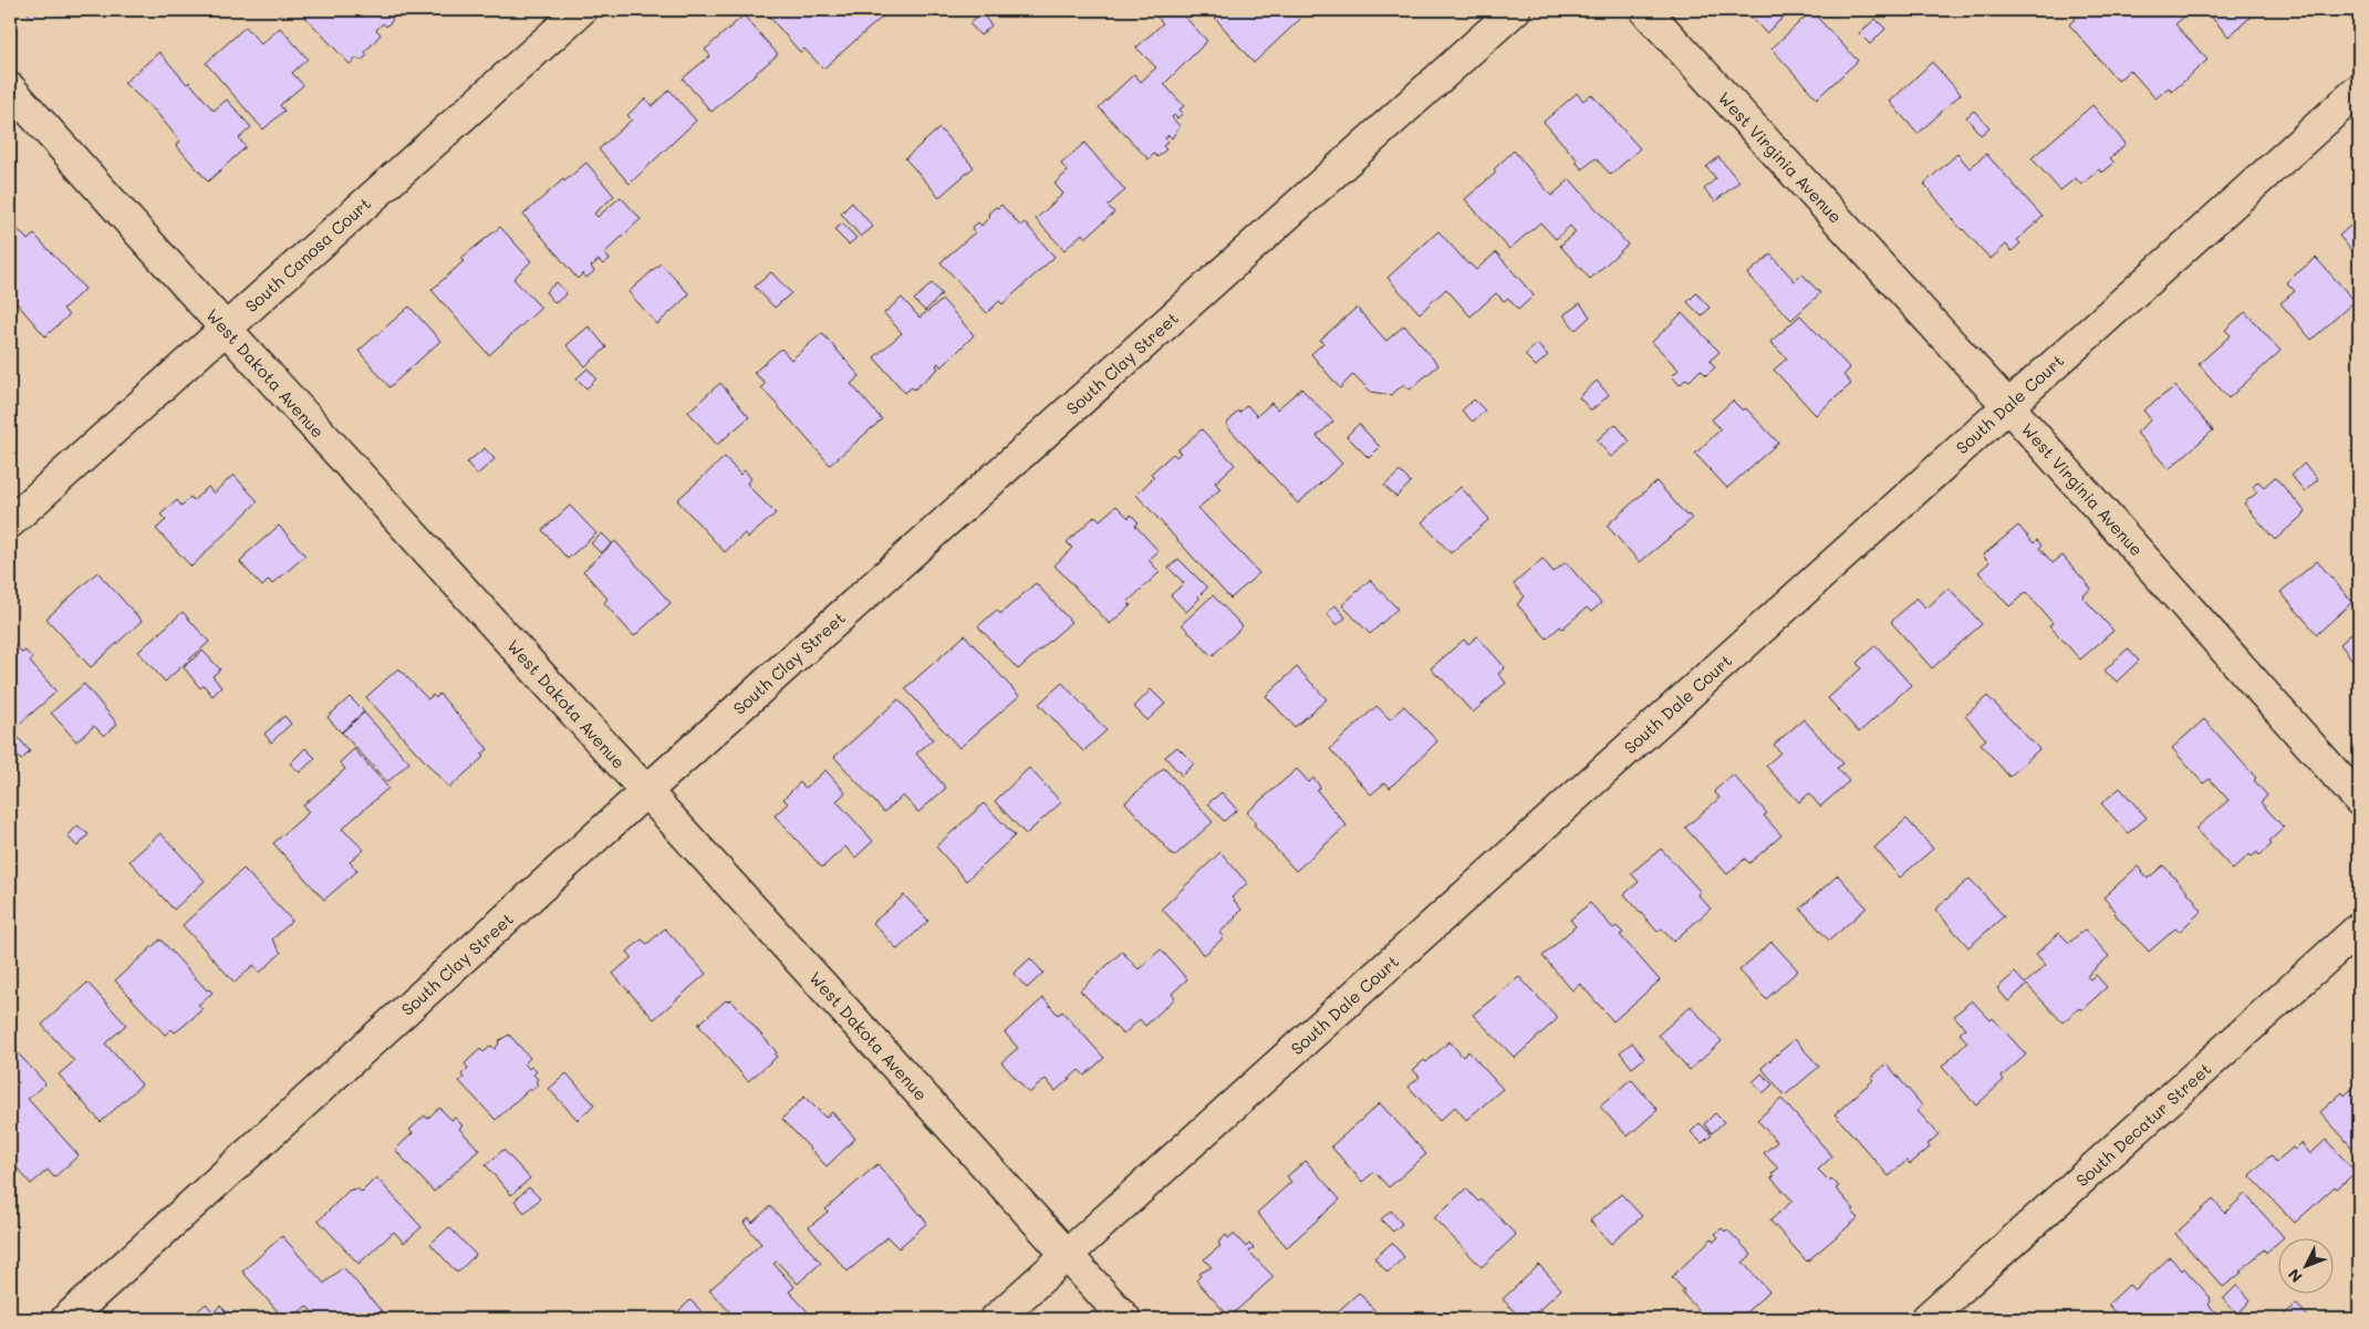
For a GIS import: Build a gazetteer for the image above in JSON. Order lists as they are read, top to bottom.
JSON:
{
  "streets": {
    "street": [
      "West Virginia Avenue",
      "South Canosa Court",
      "South Clay Street",
      "West Dakota Avenue",
      "South Dale Court",
      "South Decatur Street"
    ]
  },
  "crossings": [
    ["West Virginia Avenue", "South Dale Court"],
    ["South Canosa Court", "West Dakota Avenue"],
    ["South Clay Street", "West Dakota Avenue"],
    ["West Dakota Avenue", "South Dale Court"]
  ],
  "north": "bottom left"
}
